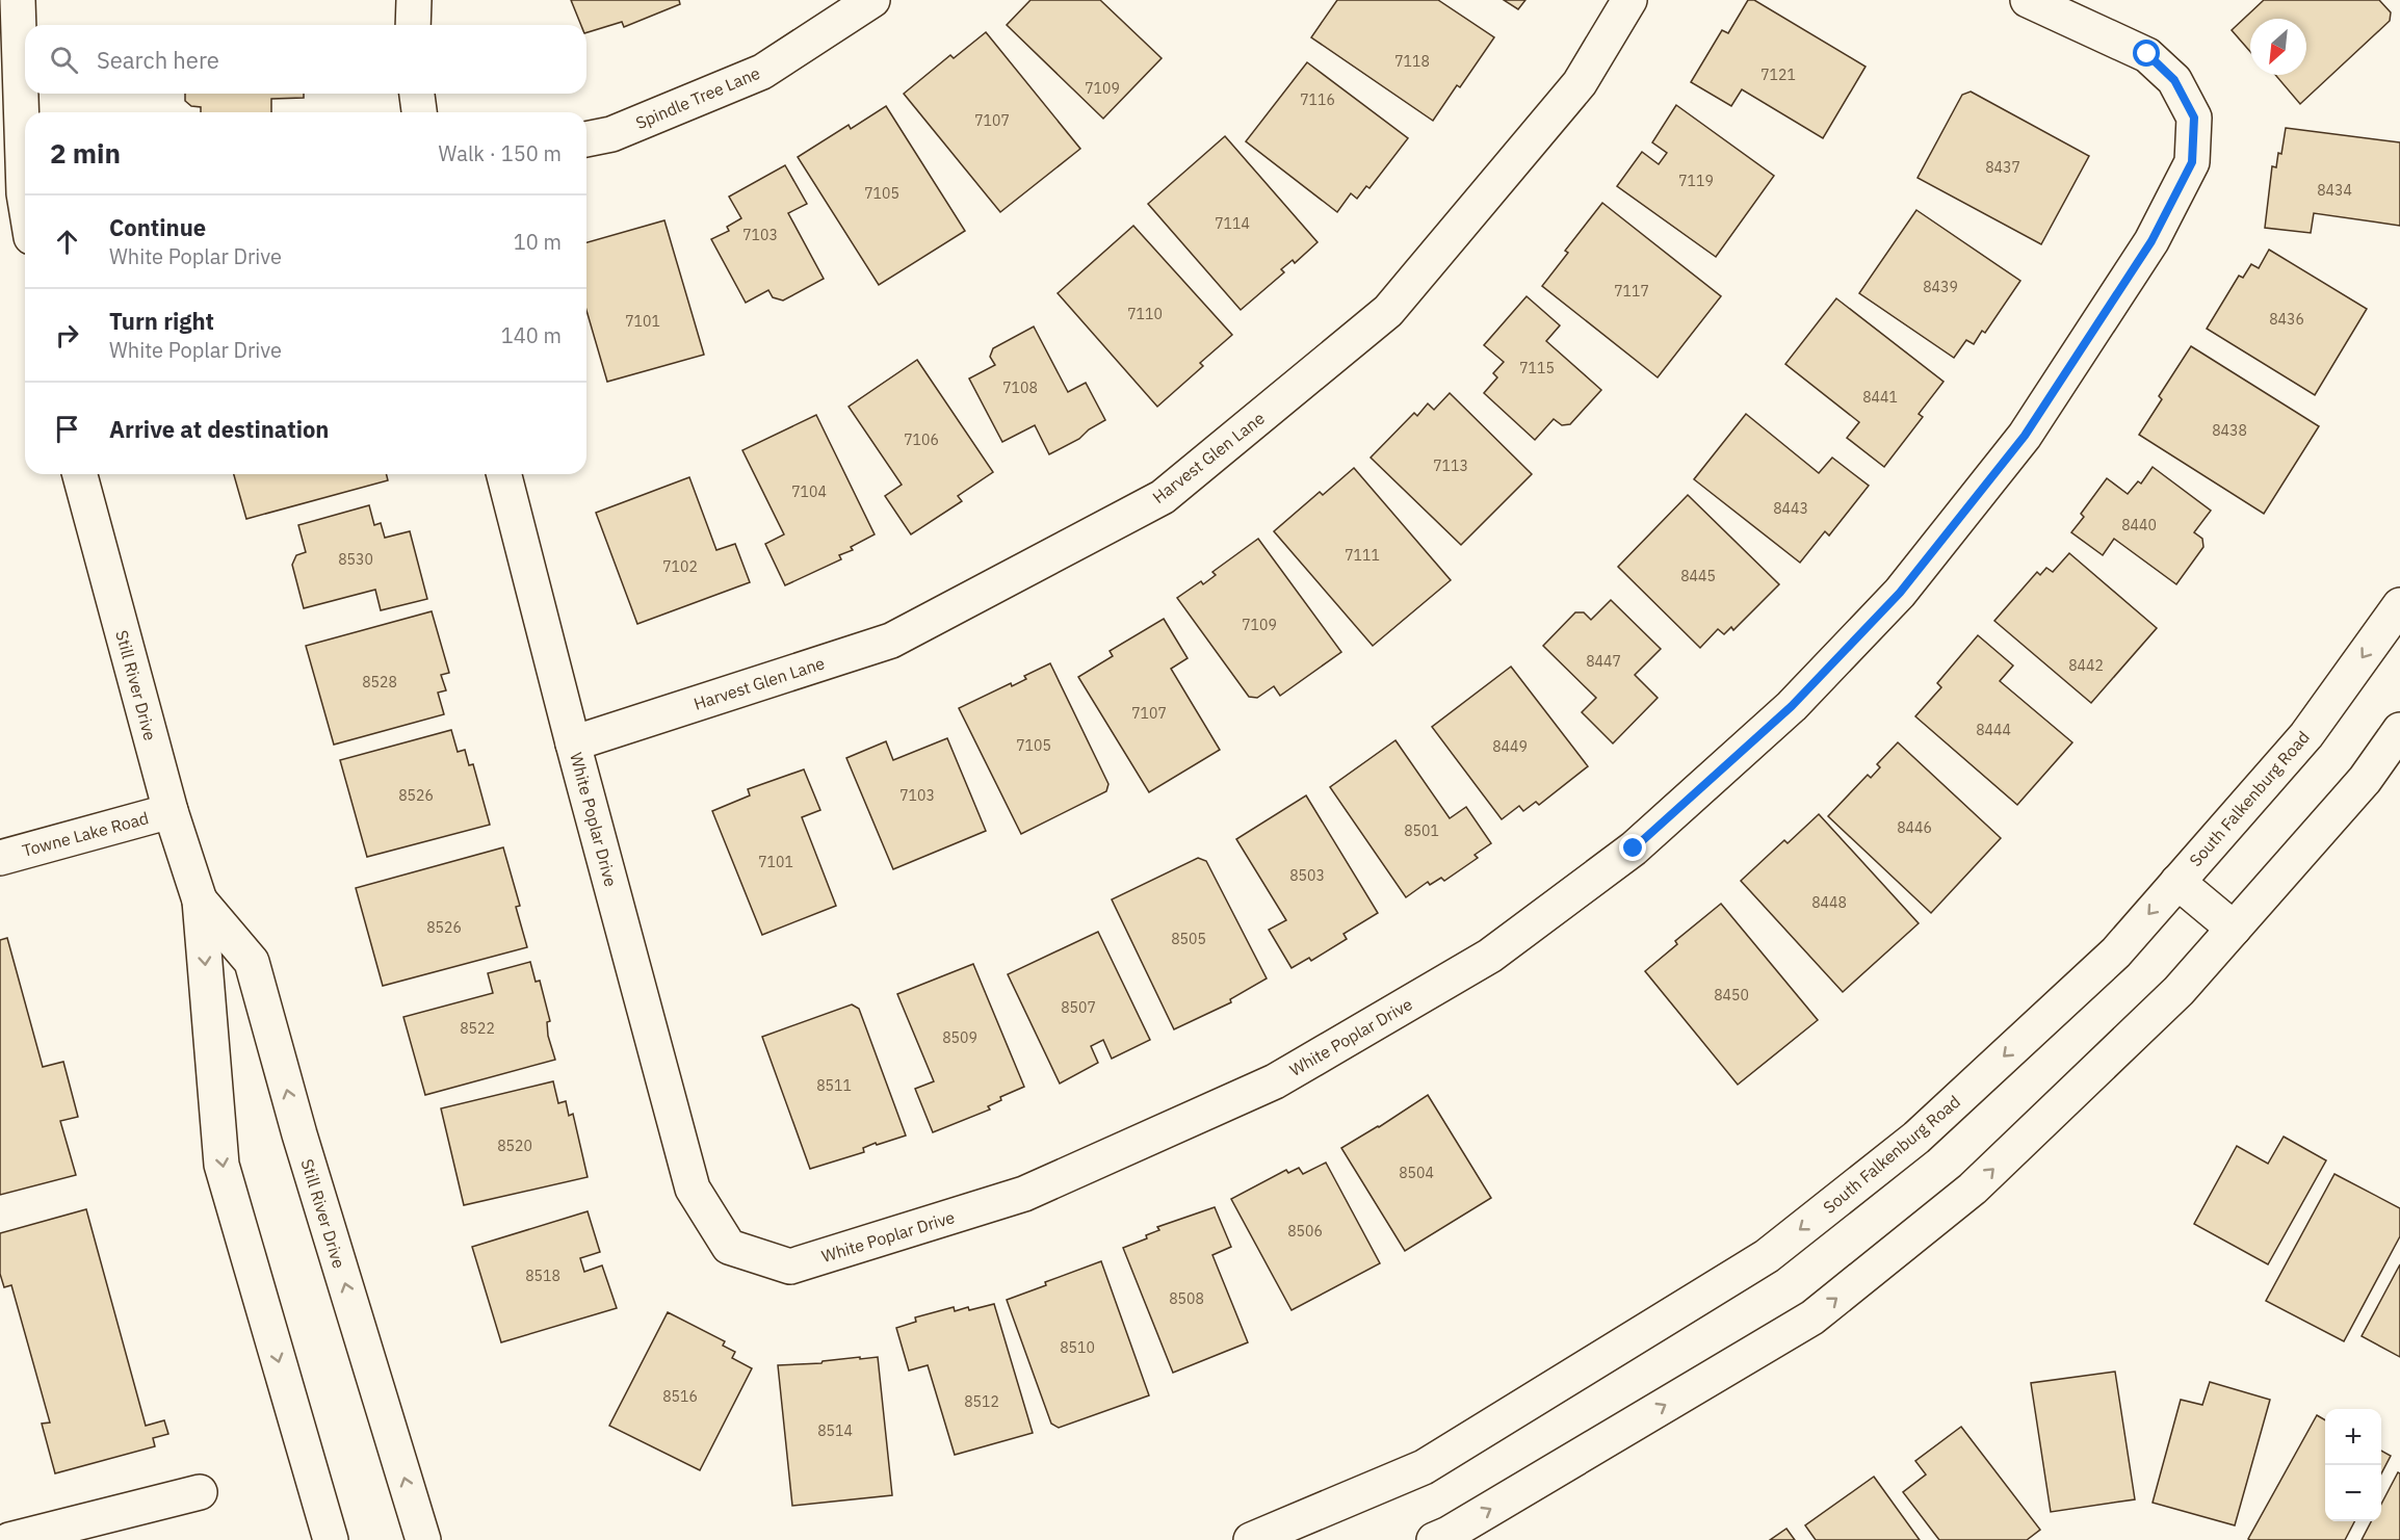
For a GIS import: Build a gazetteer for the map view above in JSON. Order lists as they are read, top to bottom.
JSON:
{
  "streets": {
    "street": [
      "Spindle Tree Lane",
      "Harvest Glen Lane",
      "Still River Drive",
      "South Falkenburg Road",
      "White Poplar Drive",
      "Towne Lake Road"
    ]
  },
  "crossings": [
    ["Harvest Glen Lane", "White Poplar Drive"],
    ["Still River Drive", "Towne Lake Road"]
  ],
  "house_numbers": [
    "7118",
    "7121",
    "7109",
    "7116",
    "7107",
    "8437",
    "7119",
    "8434",
    "7105",
    "7114",
    "7103",
    "8439",
    "7117",
    "7110",
    "8436",
    "7101",
    "7115",
    "7108",
    "8441",
    "8438",
    "7106",
    "7113",
    "7104",
    "8443",
    "8440",
    "7111",
    "8530",
    "7102",
    "8445",
    "7109",
    "8447",
    "8442",
    "8528",
    "7107",
    "8444",
    "7105",
    "8449",
    "8526",
    "7103",
    "8446",
    "8501",
    "7101",
    "8503",
    "8448",
    "8526",
    "8505",
    "8450",
    "8507",
    "8522",
    "8509",
    "8511",
    "8520",
    "8504",
    "8506",
    "8518",
    "8508",
    "8510",
    "8516",
    "8512",
    "8514"
  ],
  "north": "bottom left",
  "page": {
    "search": "Search here",
    "heading": ["2 min", "Walk · 150 m"],
    "list": [
      ["Continue", "White Poplar Drive", "10 m"],
      ["Turn right", "White Poplar Drive", "140 m"],
      "Arrive at destination"
    ],
    "map_buttons": ["+", "−"]
  }
}
